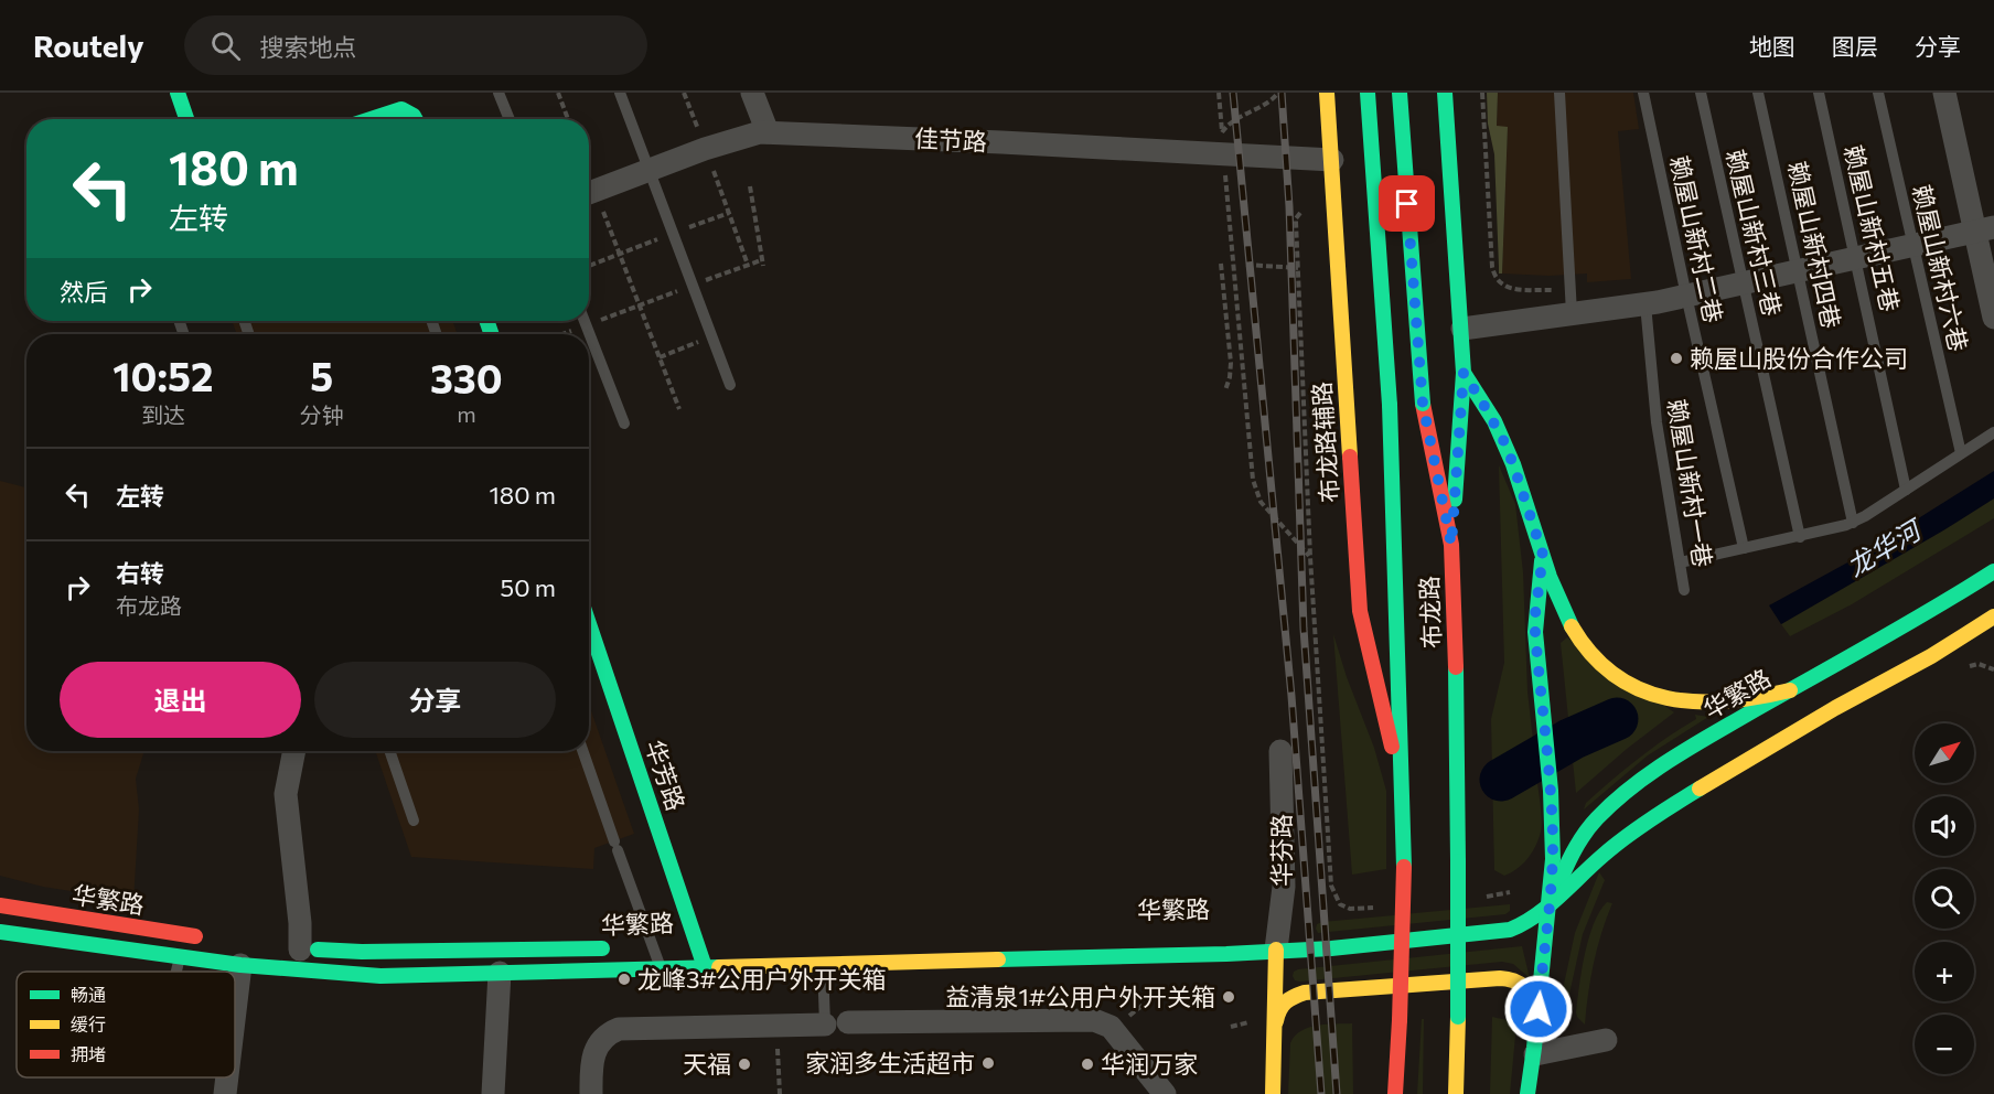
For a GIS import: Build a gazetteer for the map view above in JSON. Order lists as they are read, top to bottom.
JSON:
{
  "streets": {
    "main road": [
      "布龙路辅路",
      "布龙路",
      "华繁路",
      "华芳路"
    ],
    "street": ["佳节路", "华芬路"],
    "lane": [
      "赖屋山新村五巷",
      "赖屋山新村三巷",
      "赖屋山新村二巷",
      "赖屋山新村四巷",
      "赖屋山新村六巷",
      "赖屋山新村一巷"
    ]
  },
  "crossings": [
    ["佳节路", "布龙路辅路"],
    ["布龙路辅路", "布龙路"],
    ["华繁路", "华芳路"],
    ["华繁路", "华芬路"]
  ],
  "water": ["龙华河"],
  "places": [
    "赖屋山股份合作公司",
    "龙峰3#公用户外开关箱",
    "益清泉1#公用户外开关箱",
    "家润多生活超市",
    "天福",
    "华润万家"
  ],
  "legend": ["畅通", "缓行", "拥堵"],
  "north": "top right",
  "page": {
    "header": "Routely",
    "search": "搜索地点",
    "nav": ["地图", "图层", "分享"],
    "turn": ["180 m", "左转"],
    "then": "然后",
    "eta": [
      "10:52",
      "到达",
      "5",
      "分钟",
      "330",
      "m"
    ],
    "list": [
      {
        "name": "左转",
        "value": "180 m"
      },
      {
        "name": "右转",
        "note": "布龙路",
        "value": "50 m"
      }
    ],
    "buttons": ["退出", "分享"],
    "map_buttons": ["+", "−"]
  }
}
